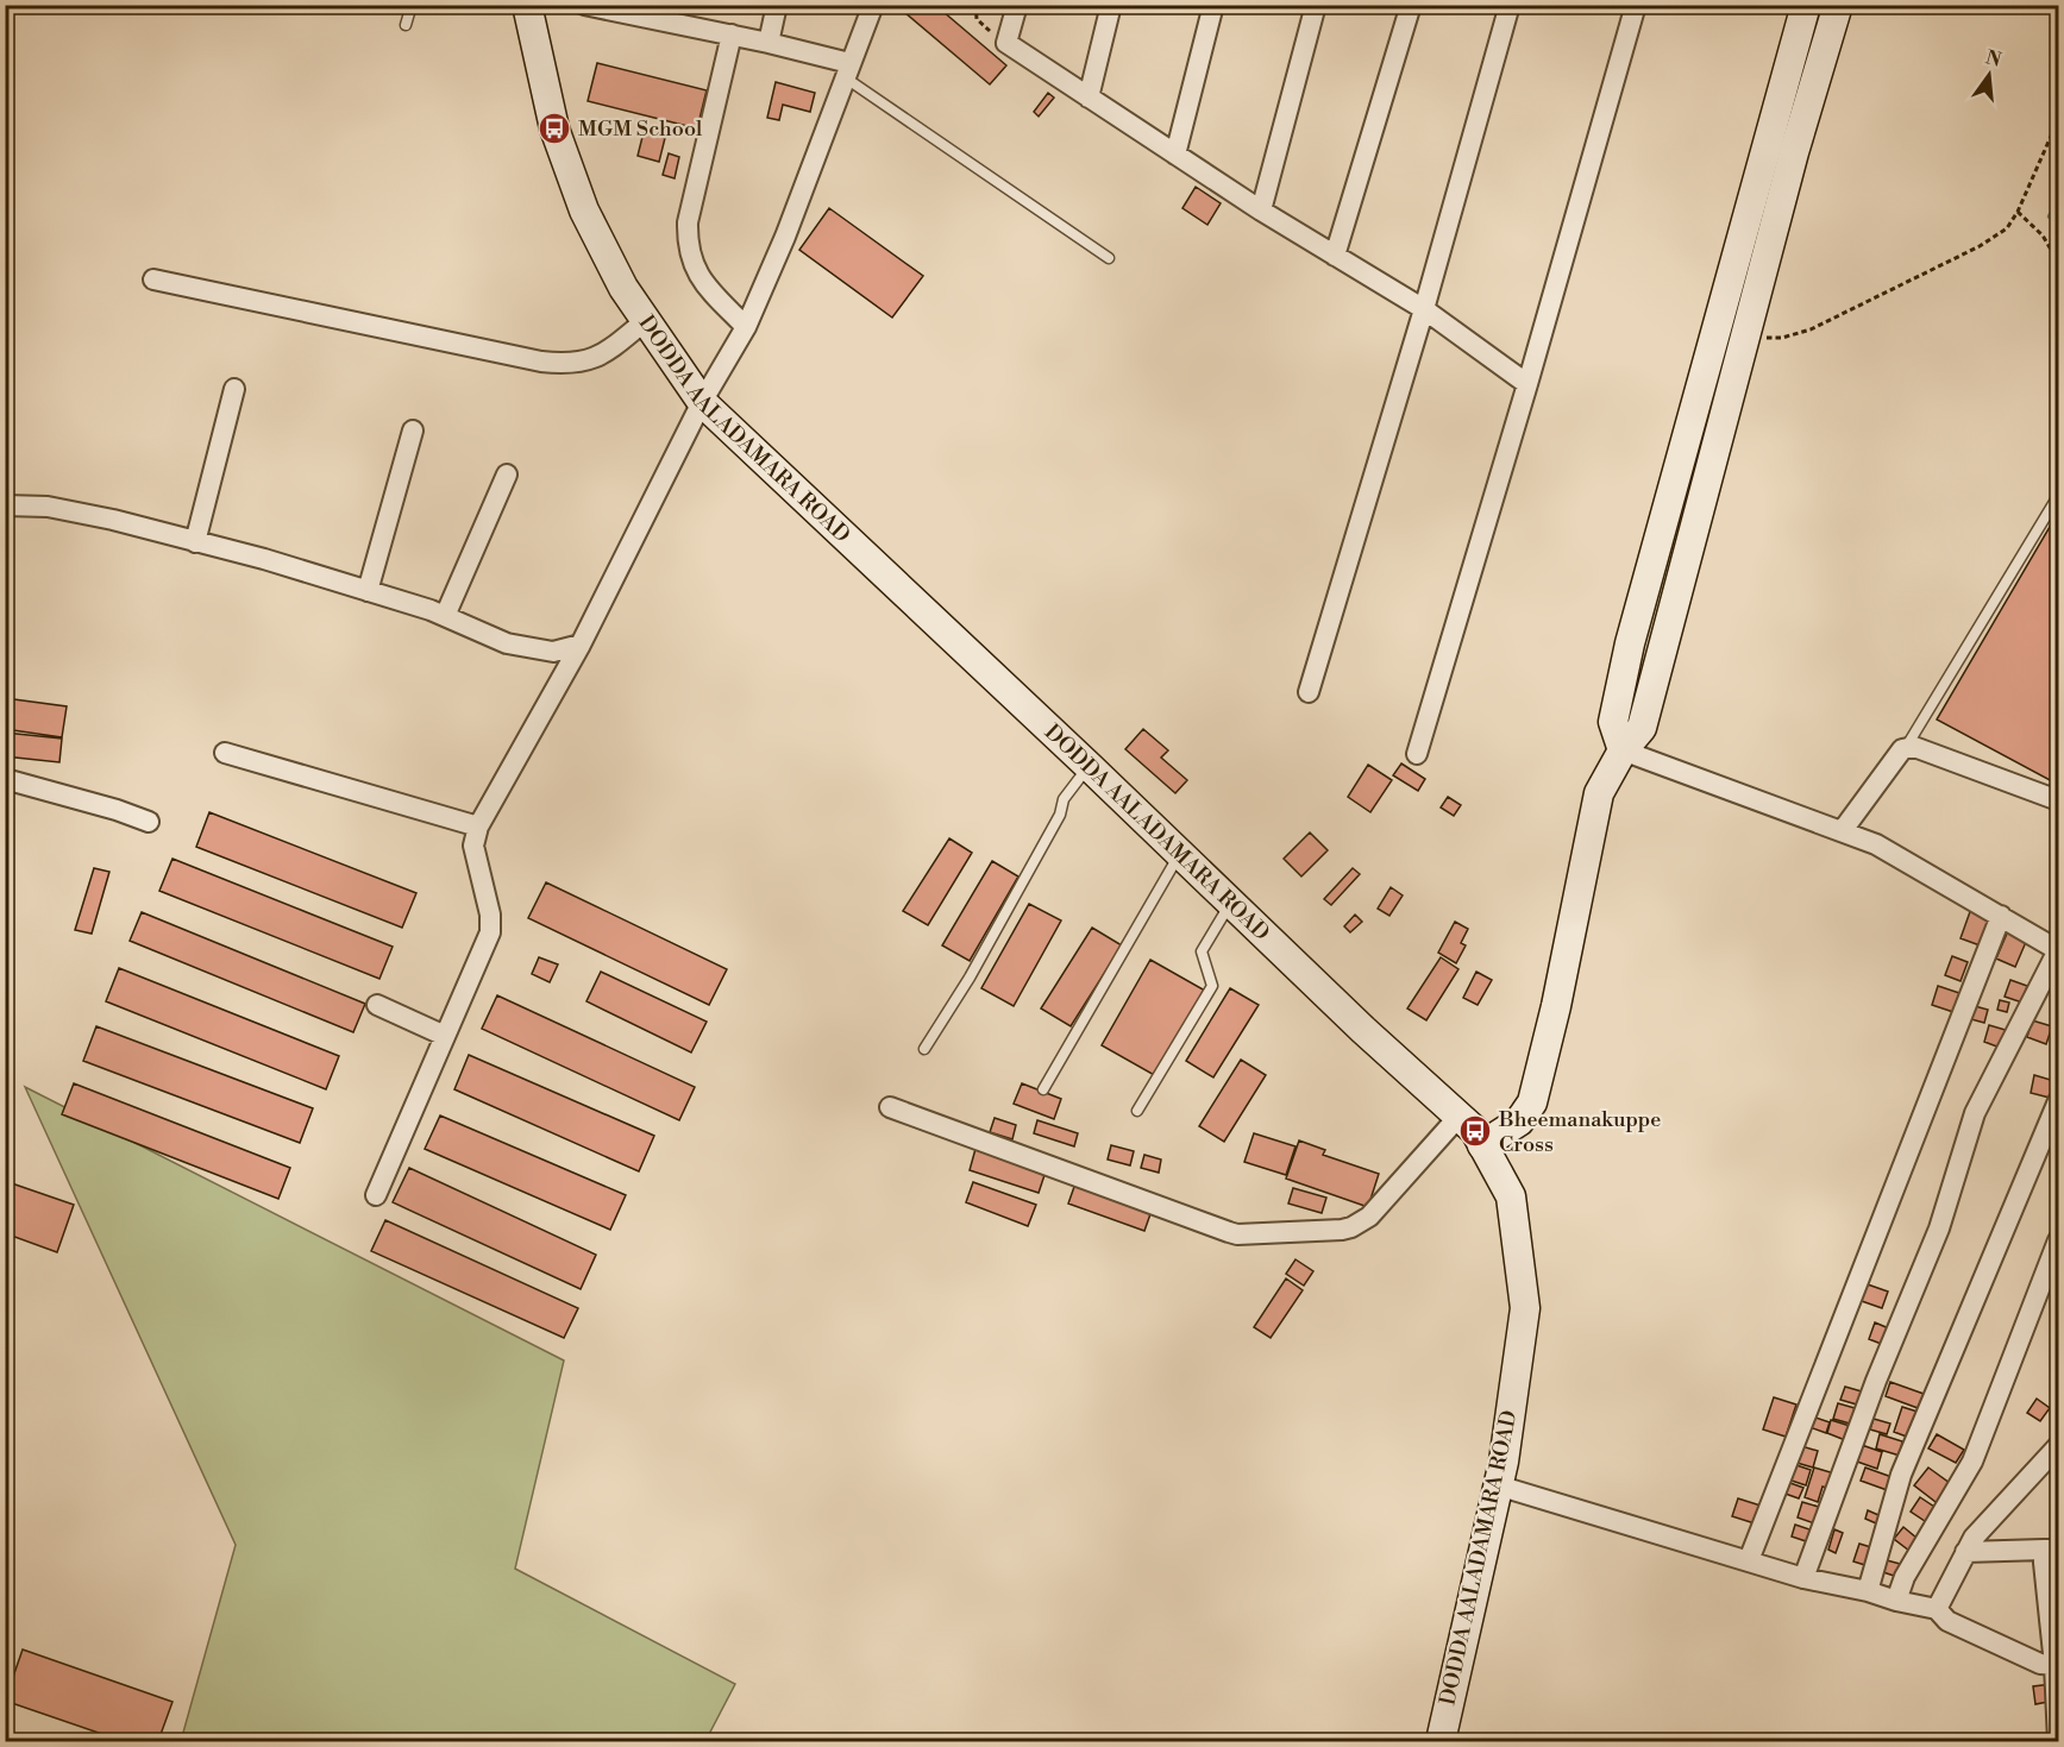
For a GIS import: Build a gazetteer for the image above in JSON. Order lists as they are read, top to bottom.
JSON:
{
  "streets": {
    "main road": ["DODDA AALADAMARA ROAD"]
  },
  "places": {
    "bus stop": ["MGM School", "Bheemanakuppe Cross"]
  },
  "north": "top"
}
